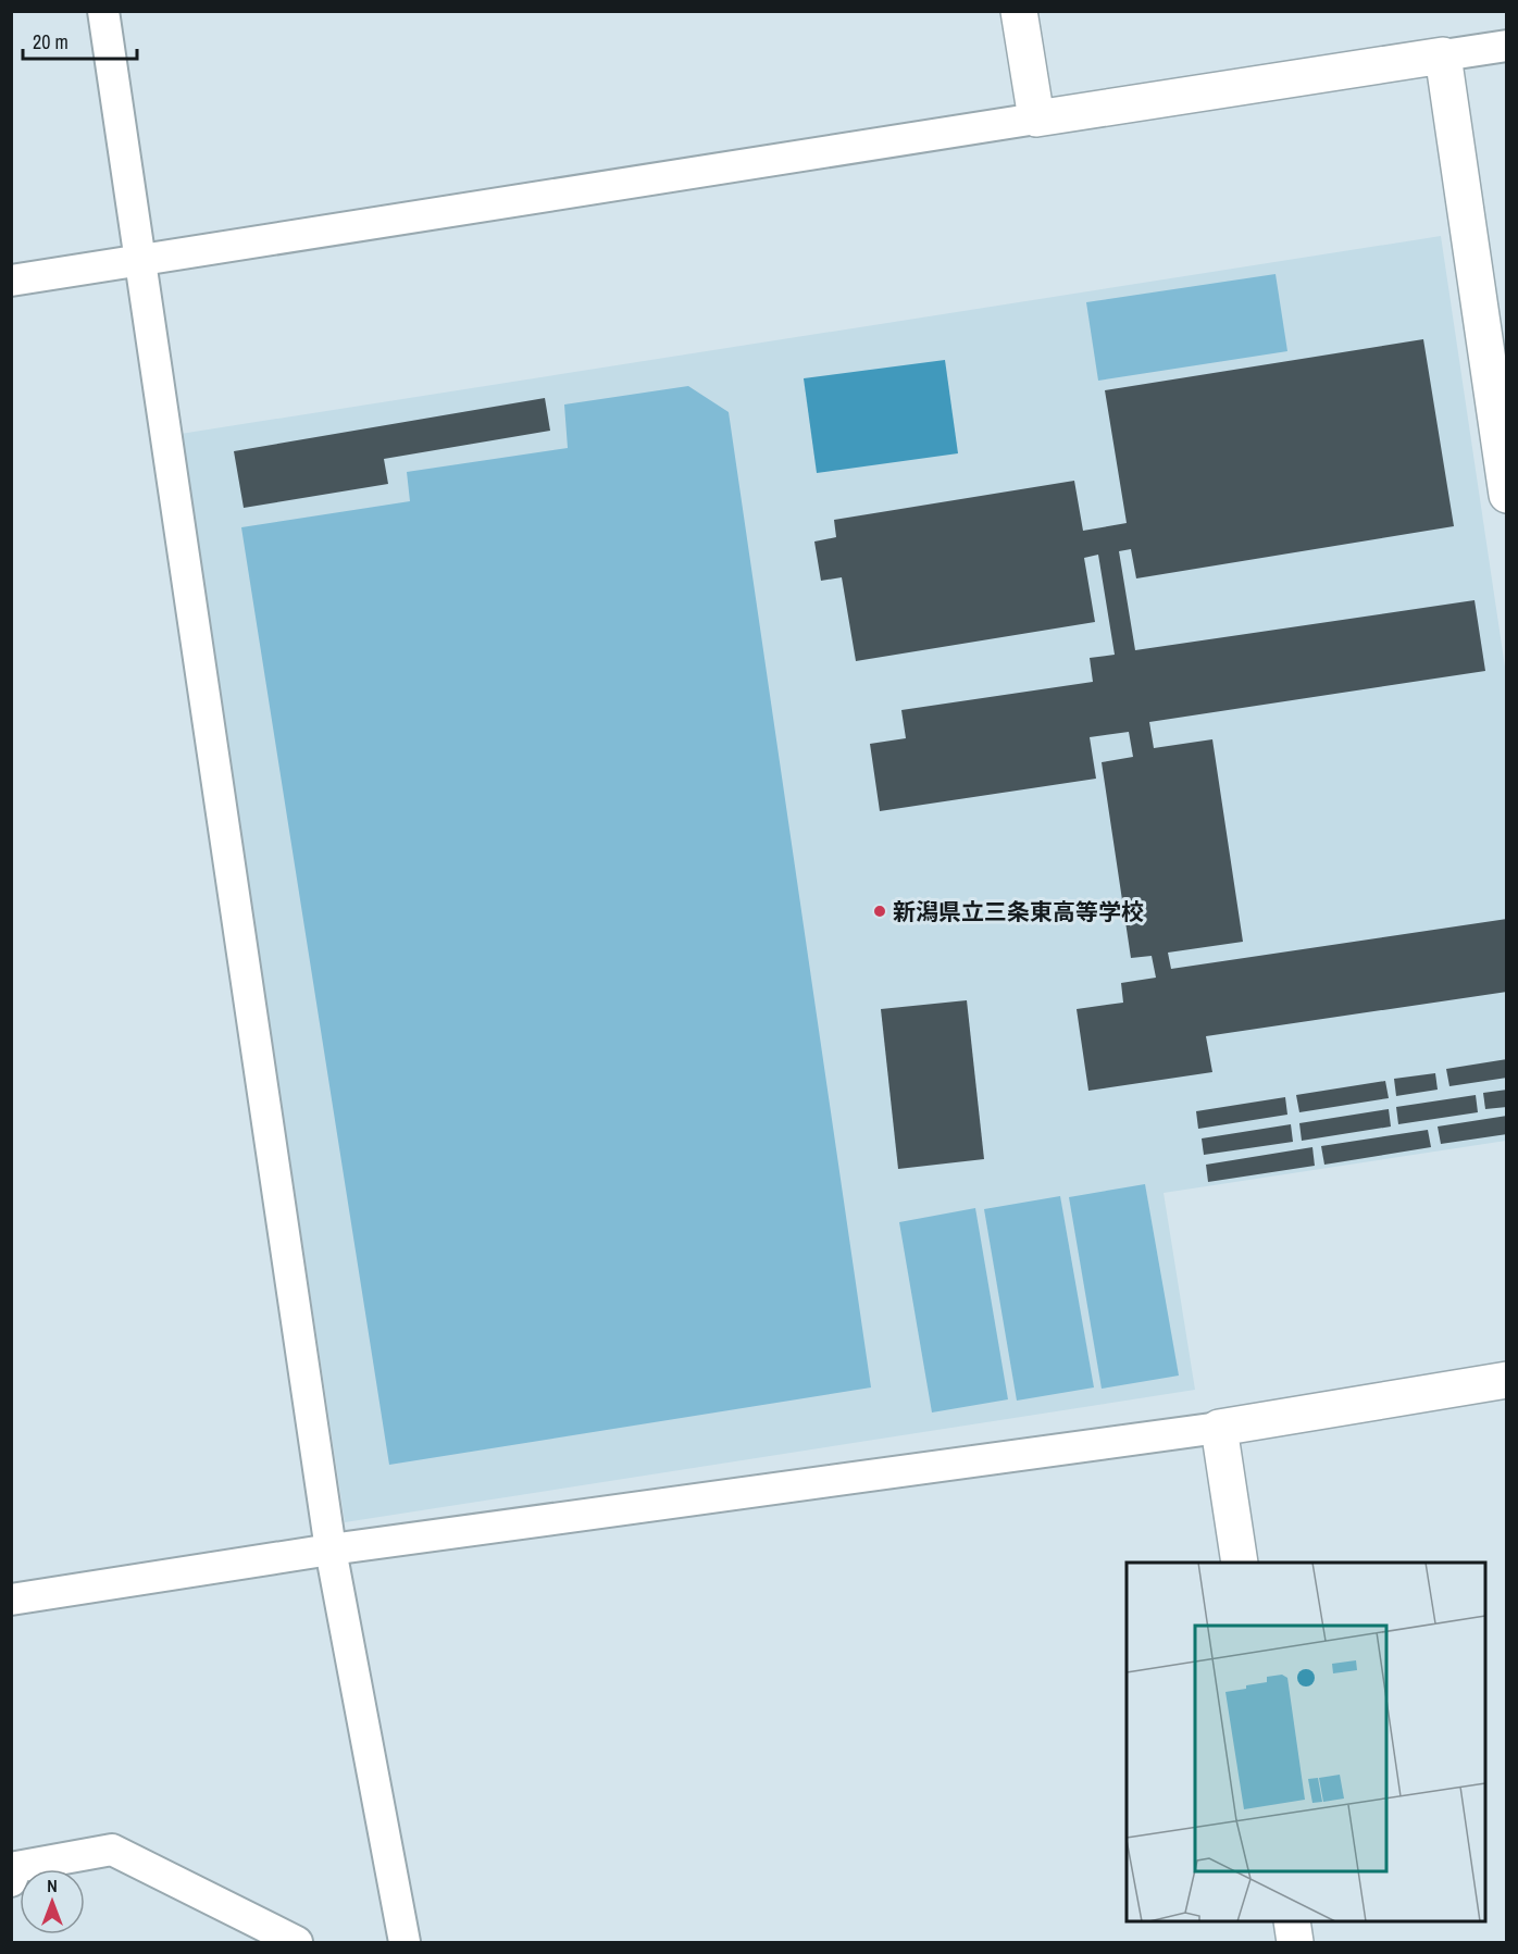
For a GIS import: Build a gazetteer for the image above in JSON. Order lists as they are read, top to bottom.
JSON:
{
  "places": ["新潟県立三条東高等学校"],
  "scale_bar": "20 m",
  "north": "top"
}
